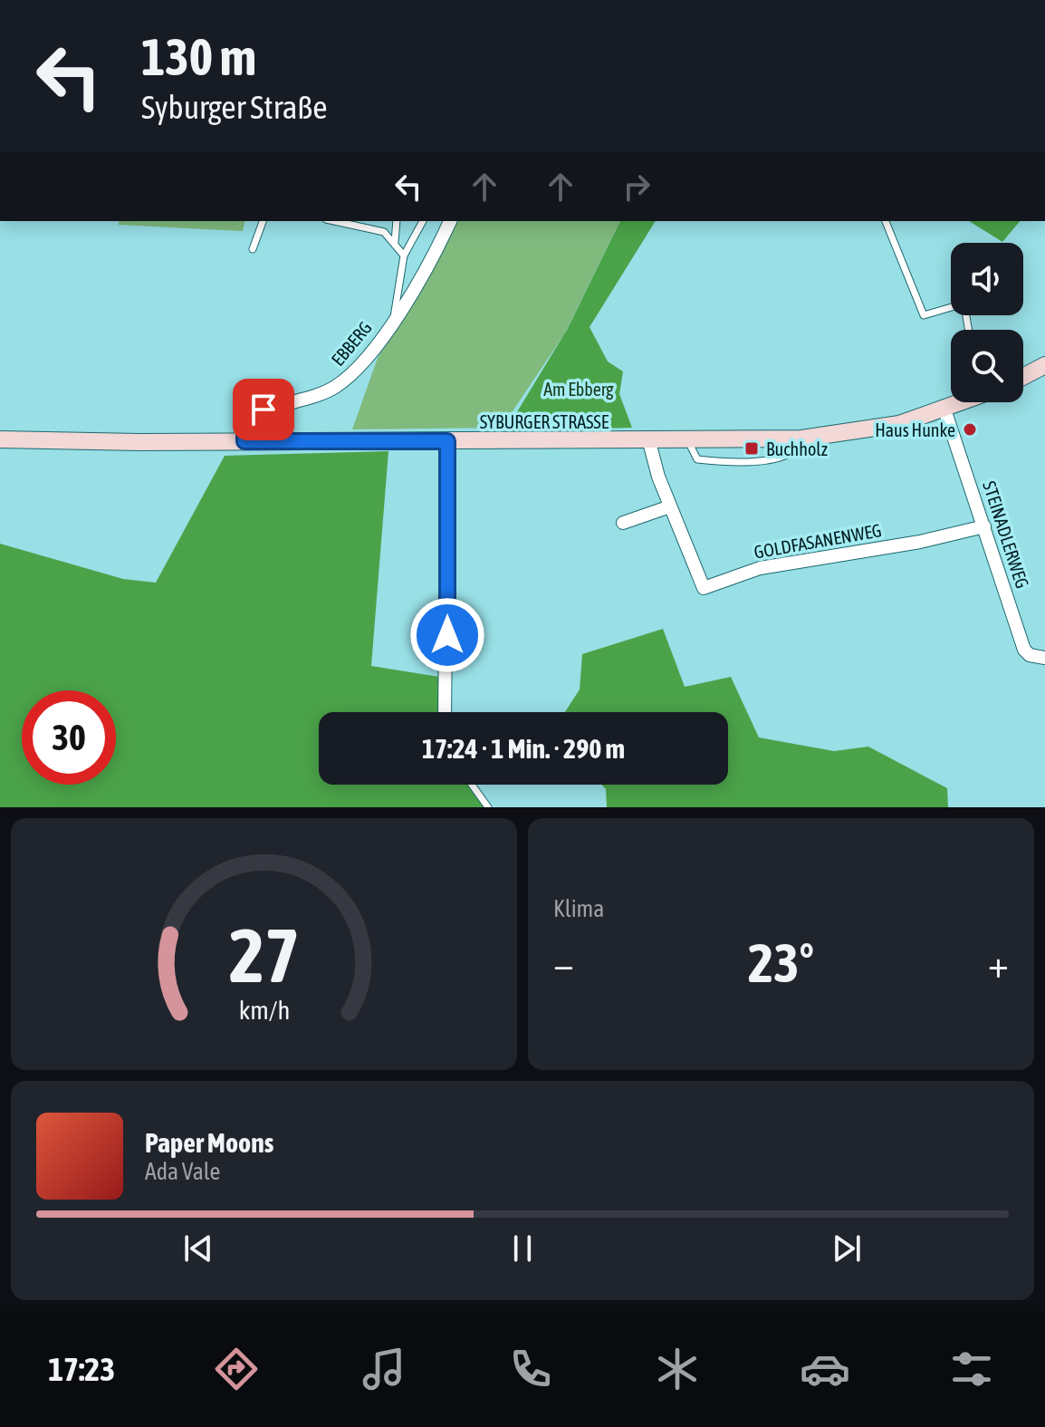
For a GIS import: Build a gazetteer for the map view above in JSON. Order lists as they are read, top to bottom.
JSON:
{
  "streets": {
    "street": [
      "EBBERG",
      "SYBURGER STRASSE",
      "STEINADLERWEG",
      "GOLDFASANENWEG"
    ]
  },
  "crossings": [
    ["EBBERG", "SYBURGER STRASSE"],
    ["SYBURGER STRASSE", "STEINADLERWEG"],
    ["SYBURGER STRASSE", "GOLDFASANENWEG"],
    ["STEINADLERWEG", "GOLDFASANENWEG"]
  ],
  "parks": ["Am Ebberg"],
  "places": {
    "other": ["Haus Hunke"],
    "transit": ["Buchholz"]
  },
  "page": {
    "turn": ["130 m", "Syburger Straße"],
    "limit": "30",
    "trip": "17:24 · 1 Min. · 290 m",
    "tile": "Klima",
    "heat": ["−", "23°", "+"],
    "song": ["Paper Moons", "Ada Vale"],
    "tabs": "17:23",
    "gauge": ["27", "km/h"]
  }
}
